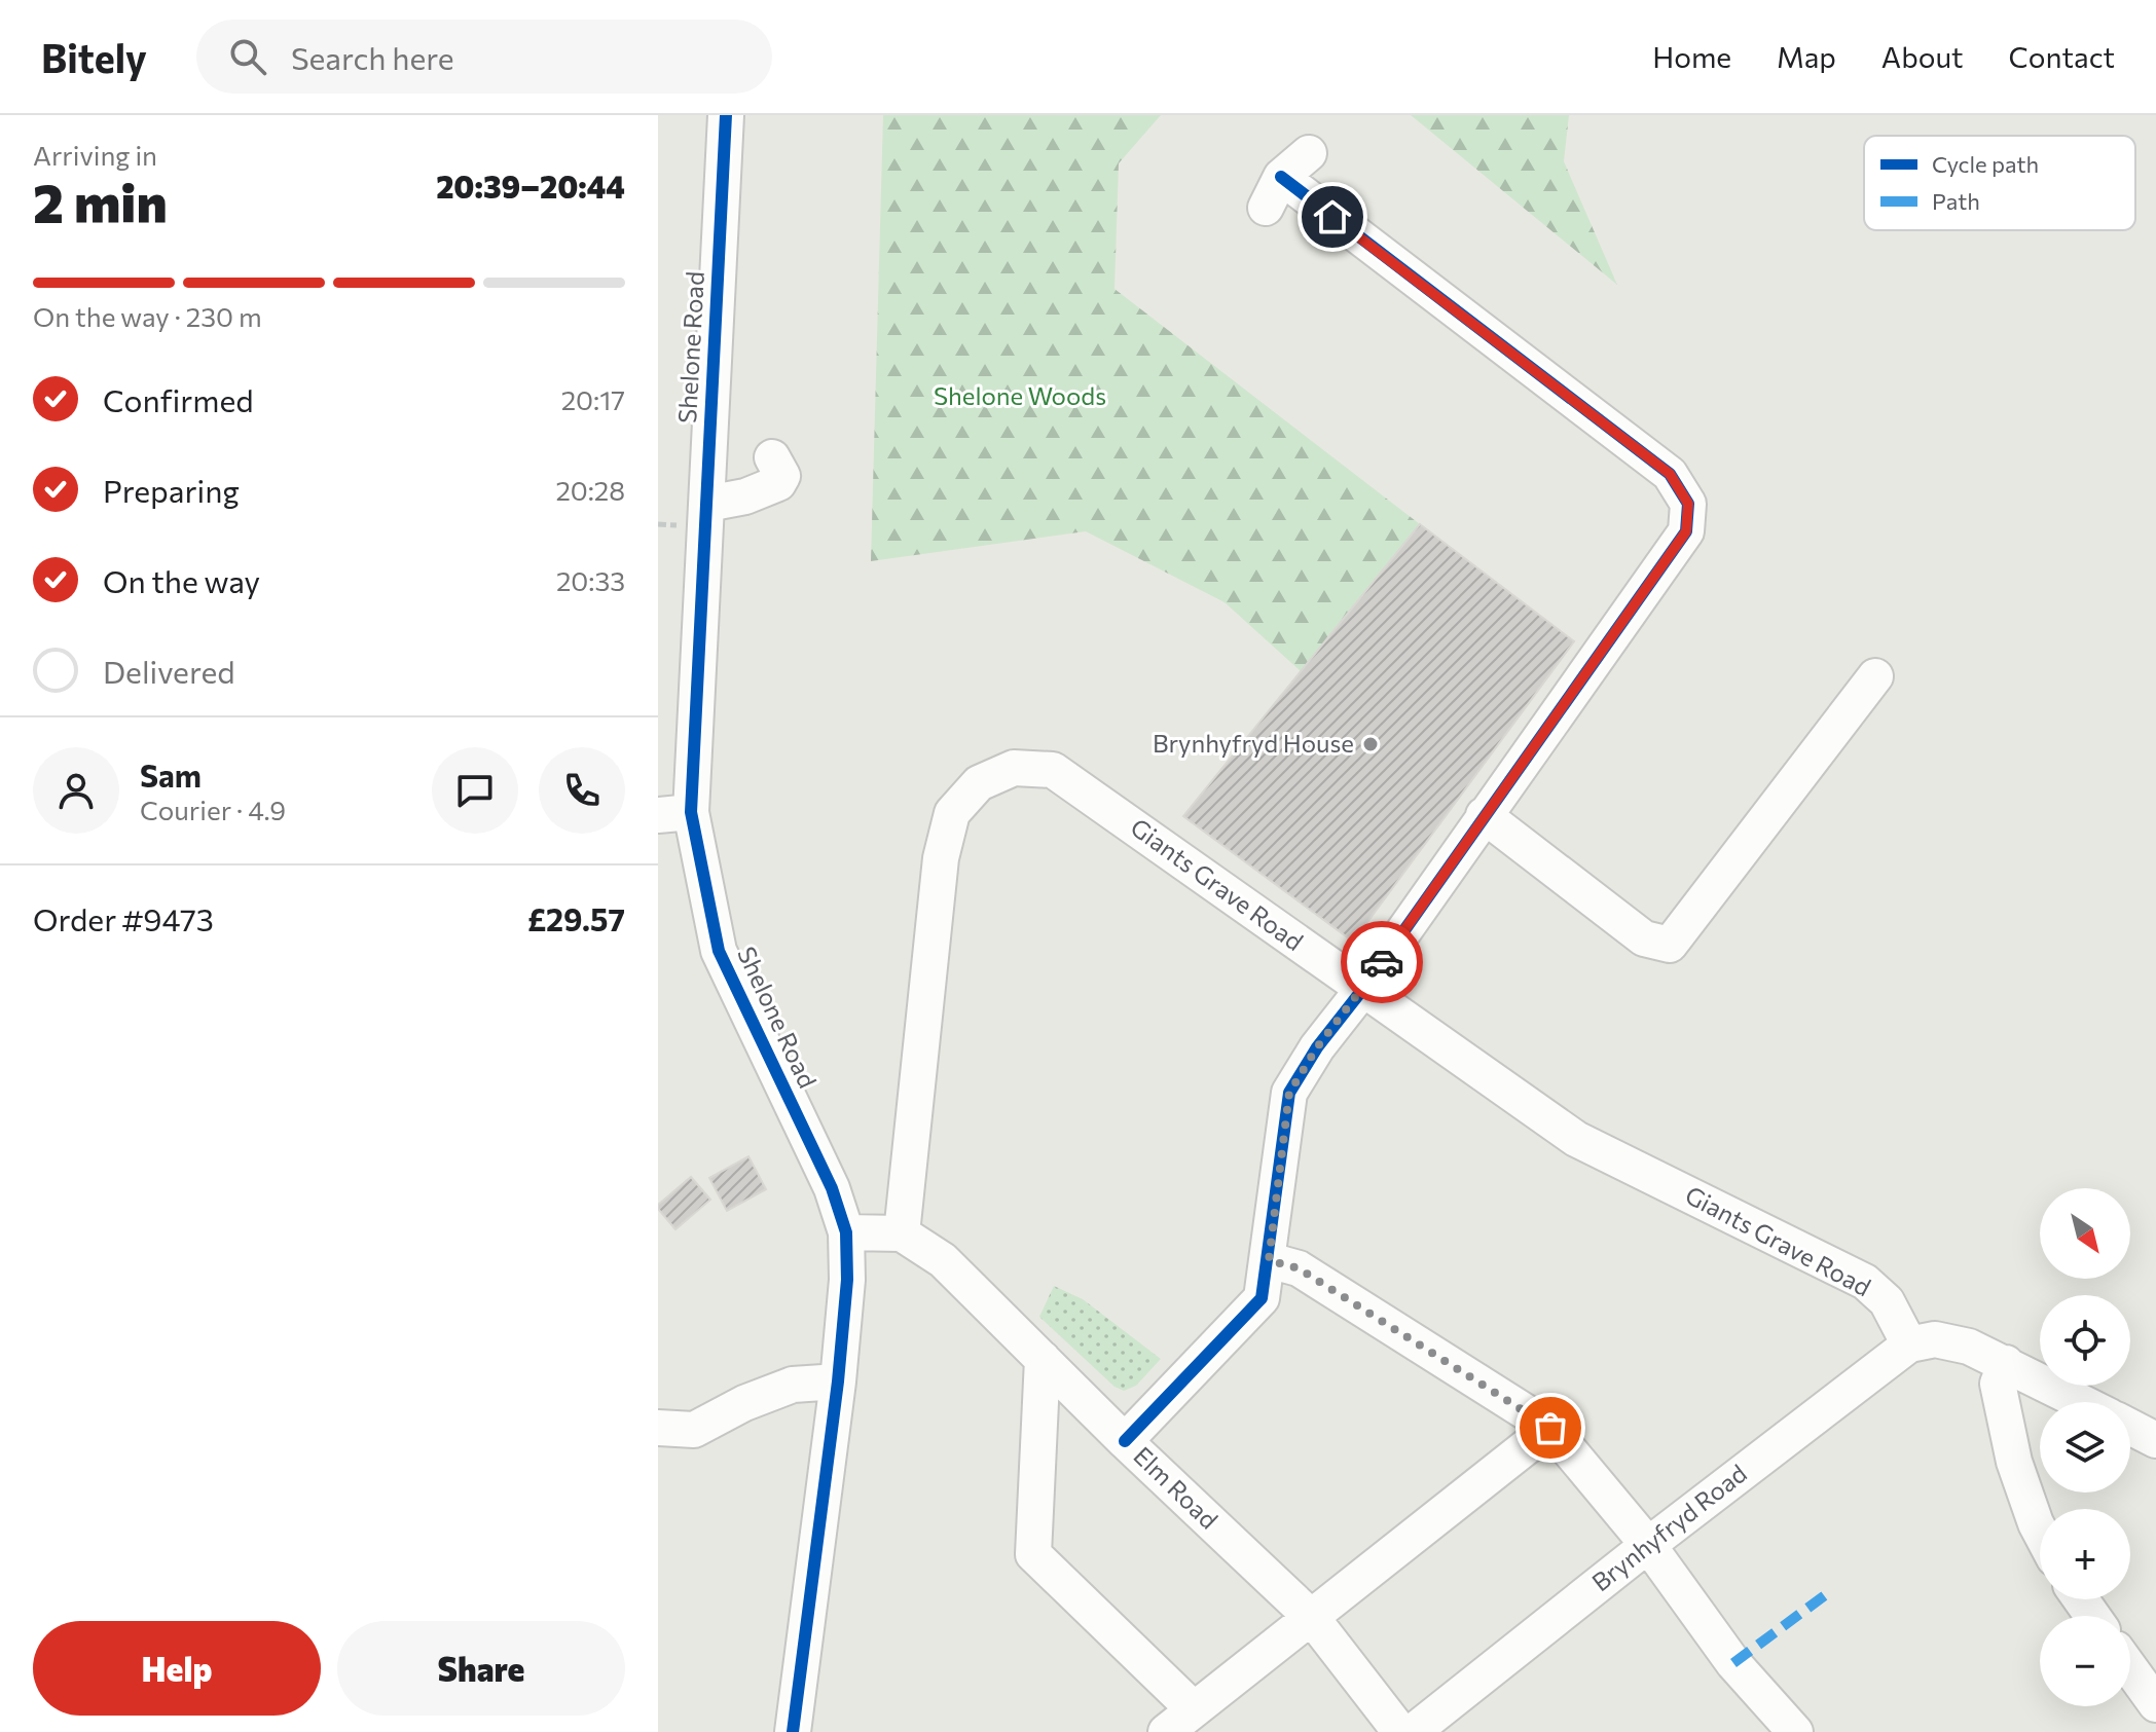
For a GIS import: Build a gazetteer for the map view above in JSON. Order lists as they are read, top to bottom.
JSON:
{
  "streets": {
    "street": [
      "Shelone Road",
      "Giants Grave Road",
      "Elm Road",
      "Brynhyfryd Road"
    ]
  },
  "crossings": [
    ["Giants Grave Road", "Elm Road"],
    ["Giants Grave Road", "Brynhyfryd Road"]
  ],
  "parks": ["Shelone Woods"],
  "places": ["Brynhyfryd House"],
  "legend": ["Cycle path", "Path"],
  "north": "bottom right",
  "page": {
    "header": "Bitely",
    "search": "Search here",
    "nav": [
      "Home",
      "Map",
      "About",
      "Contact"
    ],
    "heading": ["2 min", "Arriving in", "20:39–20:44"],
    "panel": [
      "Sam",
      "Courier · 4.9",
      "Order #9473",
      "£29.57"
    ],
    "bar": "On the way · 230 m",
    "list": [
      ["Confirmed", "20:17"],
      ["Preparing", "20:28"],
      ["On the way", "20:33"],
      "Delivered"
    ],
    "map_buttons": ["+", "−"],
    "buttons": ["Help", "Share"]
  }
}
